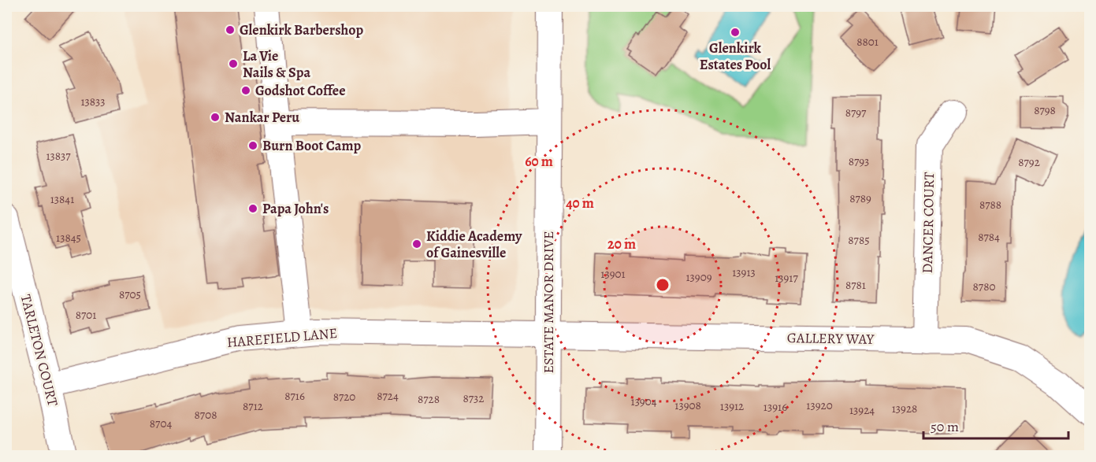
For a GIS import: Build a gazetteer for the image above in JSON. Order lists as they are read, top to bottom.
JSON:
{
  "streets": {
    "street": [
      "DANCER COURT",
      "ESTATE MANOR DRIVE",
      "HAREFIELD LANE",
      "GALLERY WAY",
      "TARLETON COURT"
    ]
  },
  "crossings": [
    ["DANCER COURT", "GALLERY WAY"],
    ["ESTATE MANOR DRIVE", "HAREFIELD LANE"],
    ["ESTATE MANOR DRIVE", "GALLERY WAY"],
    ["HAREFIELD LANE", "GALLERY WAY"],
    ["HAREFIELD LANE", "TARLETON COURT"]
  ],
  "places": [
    "Glenkirk Barbershop",
    "Glenkirk Estates Pool",
    "La Vie Nails & Spa",
    "Godshot Coffee",
    "Nankar Peru",
    "Burn Boot Camp",
    "Papa John's",
    "Kiddie Academy of Gainesville"
  ],
  "house_numbers": [
    "8801",
    "13833",
    "8798",
    "8797",
    "13837",
    "8793",
    "8792",
    "8789",
    "13841",
    "8788",
    "8784",
    "13845",
    "8785",
    "13913",
    "13901",
    "13909",
    "13917",
    "8781",
    "8780",
    "8705",
    "8701",
    "8716",
    "8724",
    "8720",
    "8732",
    "8728",
    "13904",
    "13908",
    "13920",
    "8712",
    "13912",
    "13916",
    "13928",
    "13924",
    "8708",
    "8704"
  ],
  "scale_bar": "50 m",
  "rings": ["60 m", "40 m", "20 m"]
}
